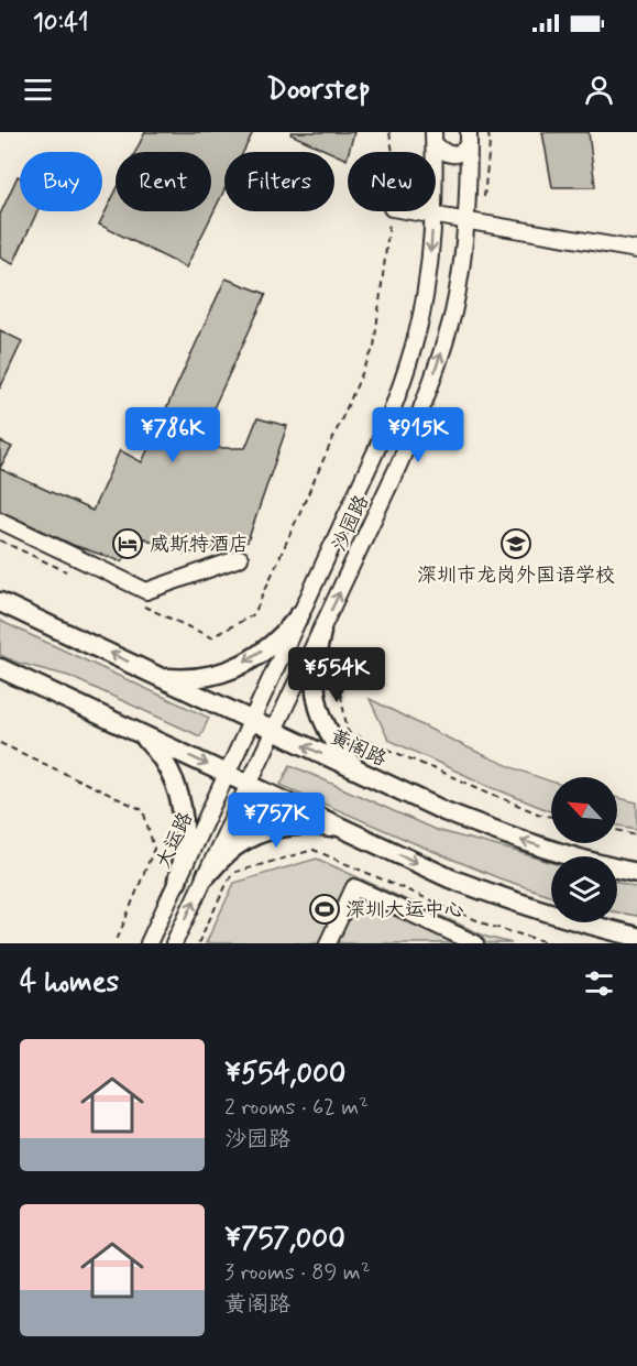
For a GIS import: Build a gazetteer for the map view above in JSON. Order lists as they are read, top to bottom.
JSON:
{
  "streets": {
    "main road": ["黄阁路"],
    "street": ["沙园路", "大运路"]
  },
  "crossings": [
    ["沙园路", "黄阁路"],
    ["沙园路", "大运路"]
  ],
  "places": {
    "hotel": ["威斯特酒店"],
    "school or university": ["深圳市龙岗外国语学校"],
    "sports": ["深圳大运中心"]
  },
  "north": "top left",
  "page": {
    "status": "10:41",
    "header": "Doorstep",
    "chip": [
      "Buy",
      "Rent",
      "Filters",
      "New"
    ],
    "price": [
      "¥786K",
      "¥915K",
      "¥554K",
      "¥757K"
    ],
    "heading": "4 homes",
    "list": [
      {
        "name": "¥554,000",
        "note": "2 rooms · 62 m² · 沙园路"
      },
      {
        "name": "¥757,000",
        "note": "3 rooms · 89 m² · 黄阁路"
      }
    ]
  }
}
